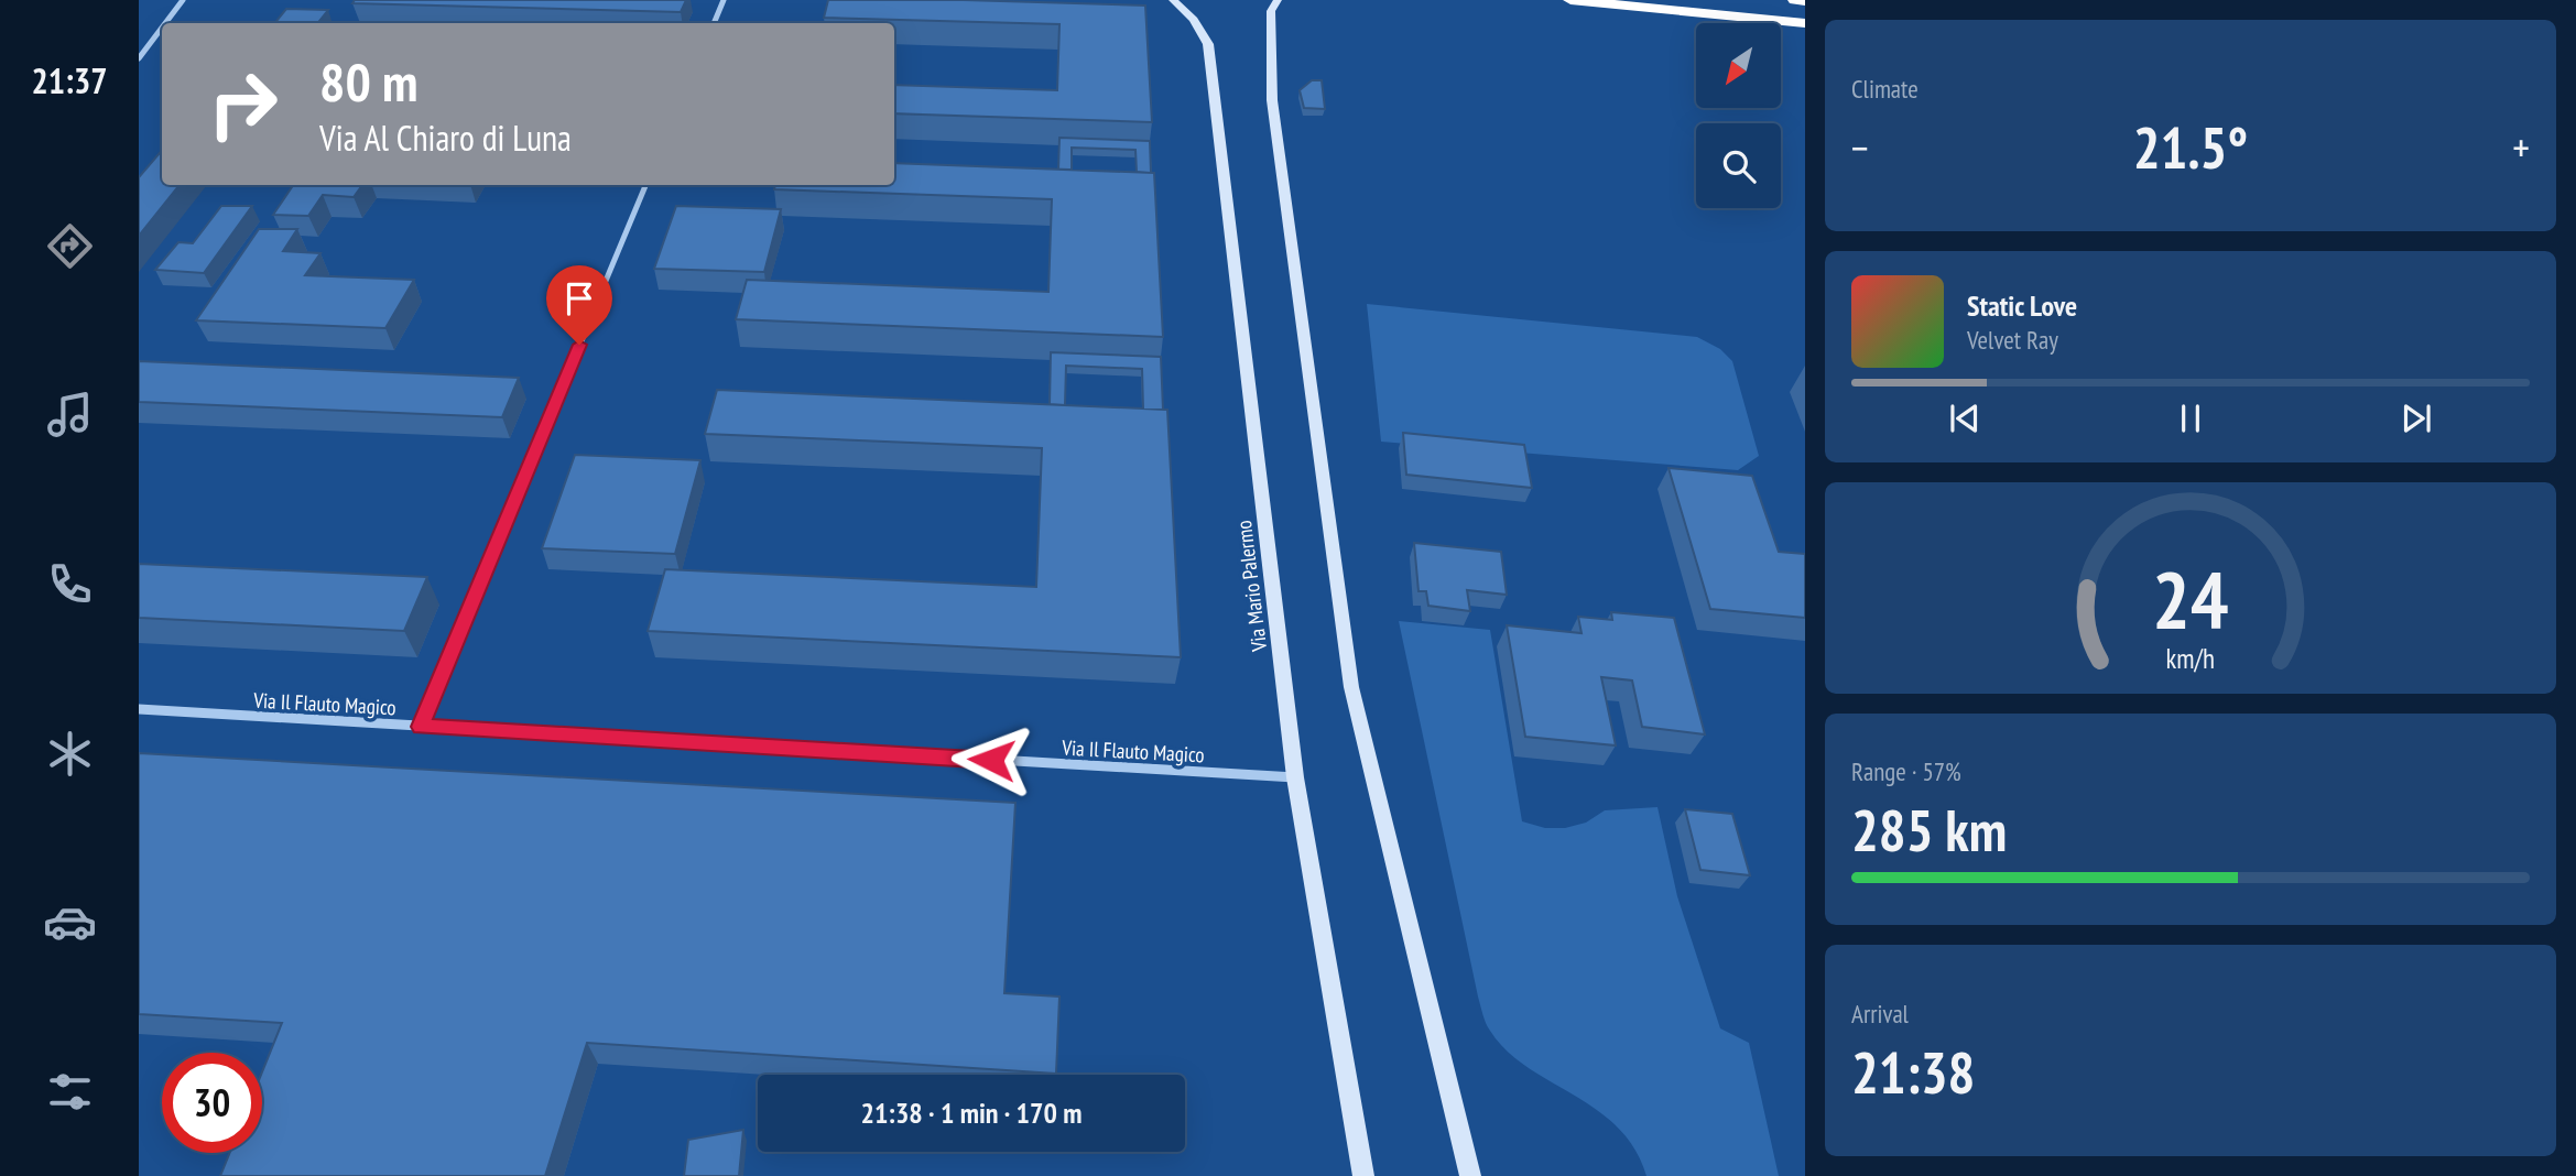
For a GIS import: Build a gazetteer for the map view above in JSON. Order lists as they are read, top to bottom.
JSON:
{
  "streets": {
    "street": ["Via Mario Palermo", "Via Il Flauto Magico"]
  },
  "crossings": [
    ["Via Mario Palermo", "Via Il Flauto Magico"]
  ],
  "north": "bottom left",
  "page": {
    "tabs": "21:37",
    "tile": [
      "Climate",
      ["Range · 57%", "285 km"],
      ["Arrival", "21:38"]
    ],
    "turn": ["80 m", "Via Al Chiaro di Luna"],
    "heat": ["−", "21.5°", "+"],
    "song": ["Static Love", "Velvet Ray"],
    "limit": "30",
    "trip": "21:38 · 1 min · 170 m",
    "gauge": ["24", "km/h"]
  }
}
